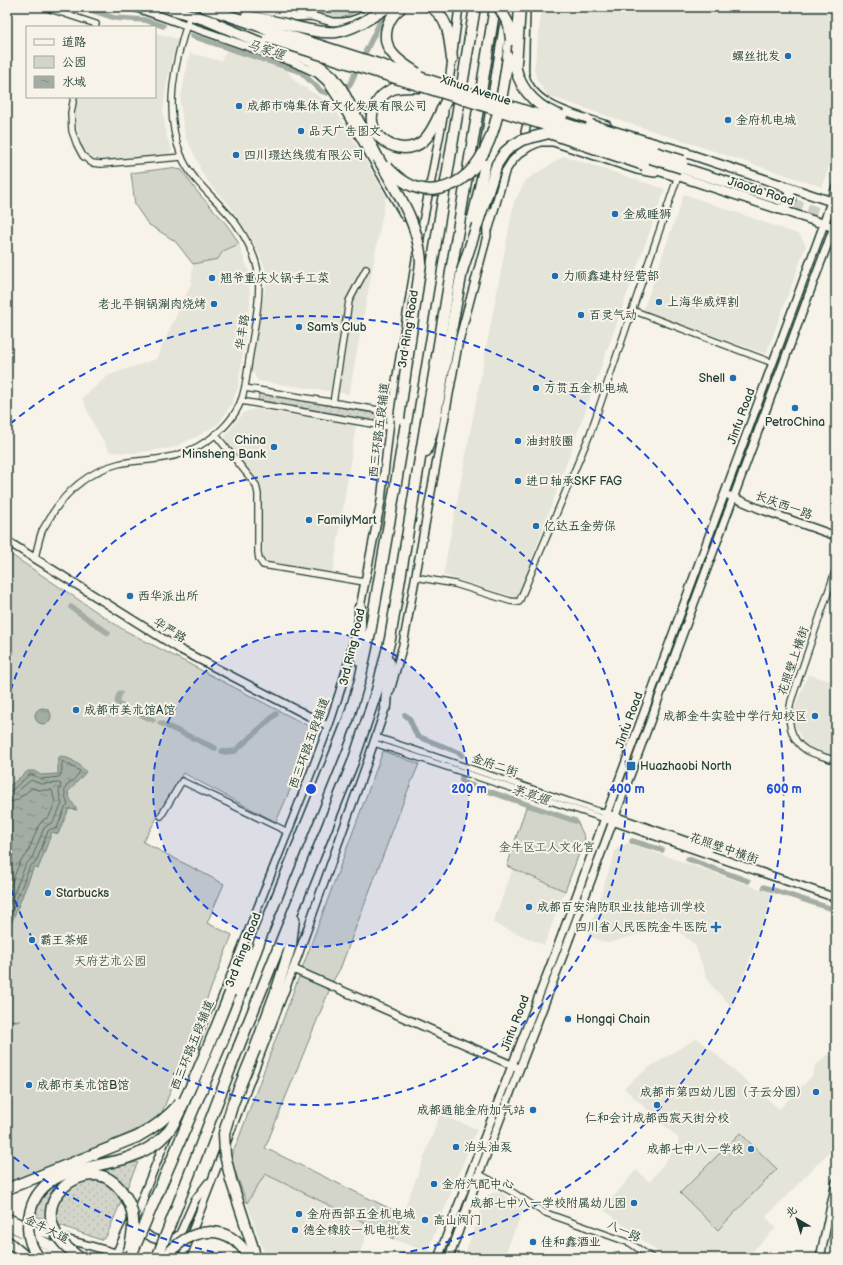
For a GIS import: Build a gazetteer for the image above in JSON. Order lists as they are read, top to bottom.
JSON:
{
  "streets": {
    "highway": ["Xihua Avenue", "3rd Ring Road", "金牛大道"],
    "main road": ["Jiaoda Road", "Jinfu Road"],
    "street": [
      "华丰路",
      "西三环路五段辅道",
      "长庆西一路",
      "华严路",
      "花照壁上横街",
      "金府二街",
      "花照壁中横街",
      "八一路"
    ]
  },
  "crossings": [
    ["Xihua Avenue", "Jiaoda Road"],
    ["Xihua Avenue", "华丰路"],
    ["Jiaoda Road", "Jinfu Road"],
    ["华丰路", "华严路"],
    ["Jinfu Road", "长庆西一路"],
    ["Jinfu Road", "金府二街"],
    ["Jinfu Road", "花照壁中横街"],
    ["Jinfu Road", "八一路"],
    ["西三环路五段辅道", "华严路"],
    ["金府二街", "花照壁中横街"]
  ],
  "water": ["马家堰", "茅草堰"],
  "parks": ["金牛区工人文化宫", "天府艺术公园"],
  "places": {
    "other": [
      "螺丝批发",
      "成都市嗨集体育文化发展有限公司",
      "金府机电城",
      "品天广告图文",
      "四川璟达线缆有限公司",
      "金威睡狮",
      "力顺鑫建材经营部",
      "翘爷重庆火锅·手工菜",
      "上海华威焊割",
      "老北平铜锅涮肉烧烤",
      "百灵气动",
      "Sam's Club",
      "Shell",
      "万贯五金机电城",
      "PetroChina",
      "油封胶圈",
      "China Minsheng Bank",
      "进口轴承SKF FAG",
      "FamilyMart",
      "亿达五金劳保",
      "西华派出所",
      "成都市美术馆A馆",
      "成都金牛实验中学行知校区",
      "Starbucks",
      "成都百安消防职业技能培训学校",
      "霸王茶姬",
      "Hongqi Chain",
      "成都市美术馆B馆",
      "成都市第四幼儿园（子云分园）",
      "仁和会计成都西宸天街分校",
      "成都通能金府加气站",
      "泊头油泵",
      "成都七中八一学校",
      "金府汽配中心",
      "成都七中八一学校附属幼儿园",
      "金府西部五金机电城",
      "高山阀门",
      "德全橡胶一机电批发",
      "佳和鑫酒业"
    ],
    "transit": ["Huazhaobi North"],
    "health": ["四川省人民医院金牛医院"]
  },
  "legend": ["道路", "公园", "水域"],
  "north": "top left",
  "rings": ["200 m", "400 m", "600 m"]
}
